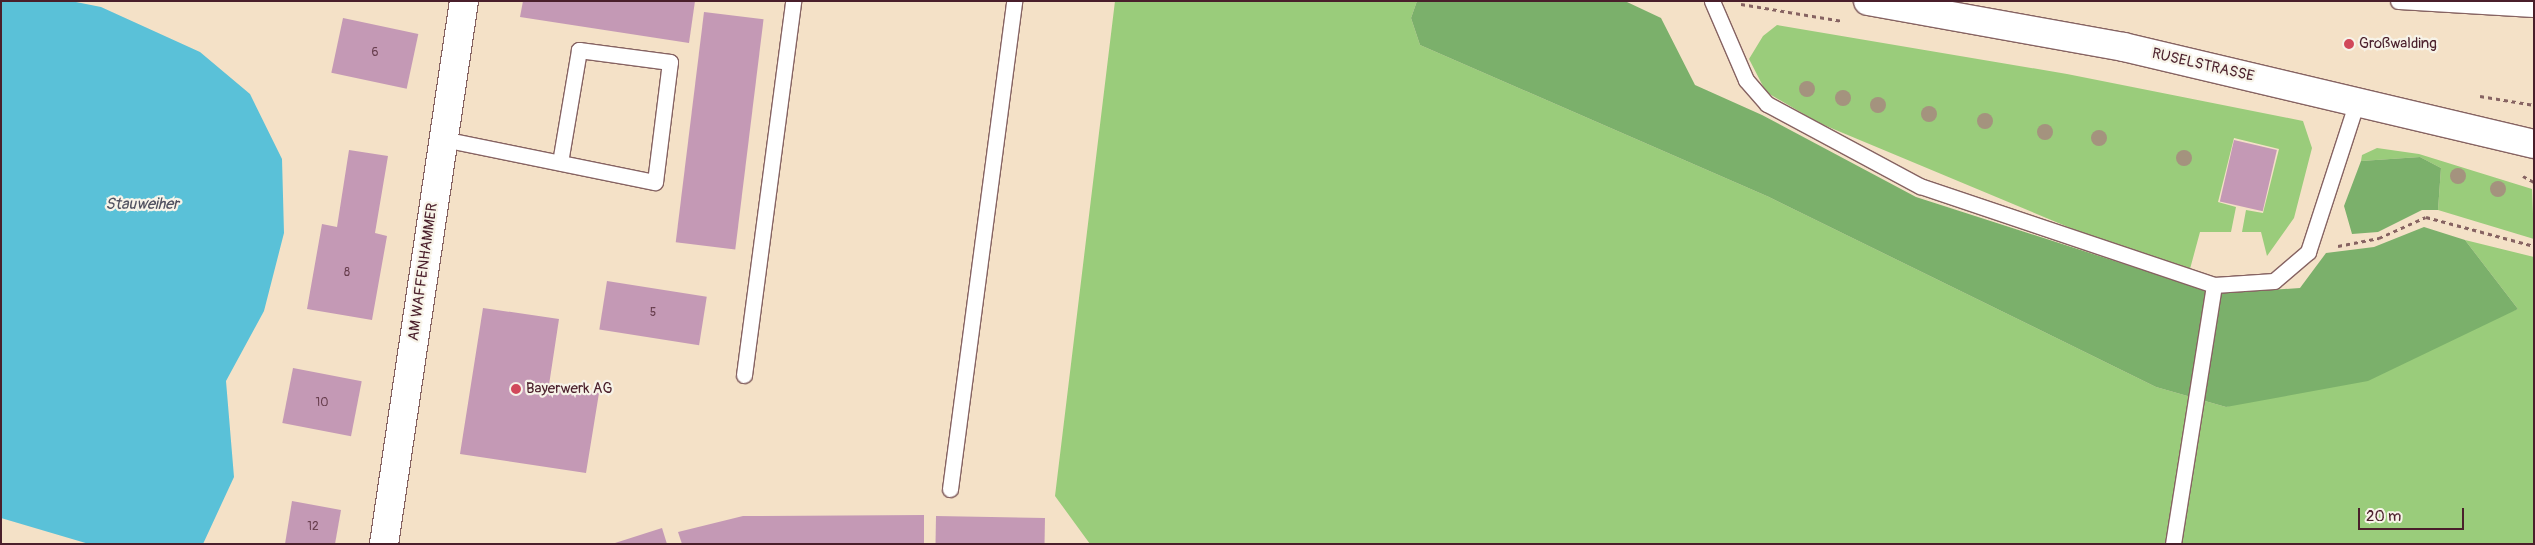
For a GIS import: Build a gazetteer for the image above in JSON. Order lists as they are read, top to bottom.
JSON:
{
  "streets": {
    "main road": ["RUSELSTRASSE", "AM WAFFENHAMMER"]
  },
  "water": ["Stauweiher"],
  "places": ["Großwalding", "Bayerwerk AG"],
  "house_numbers": [
    "6",
    "8",
    "5",
    "10",
    "12"
  ],
  "scale_bar": "20 m"
}
